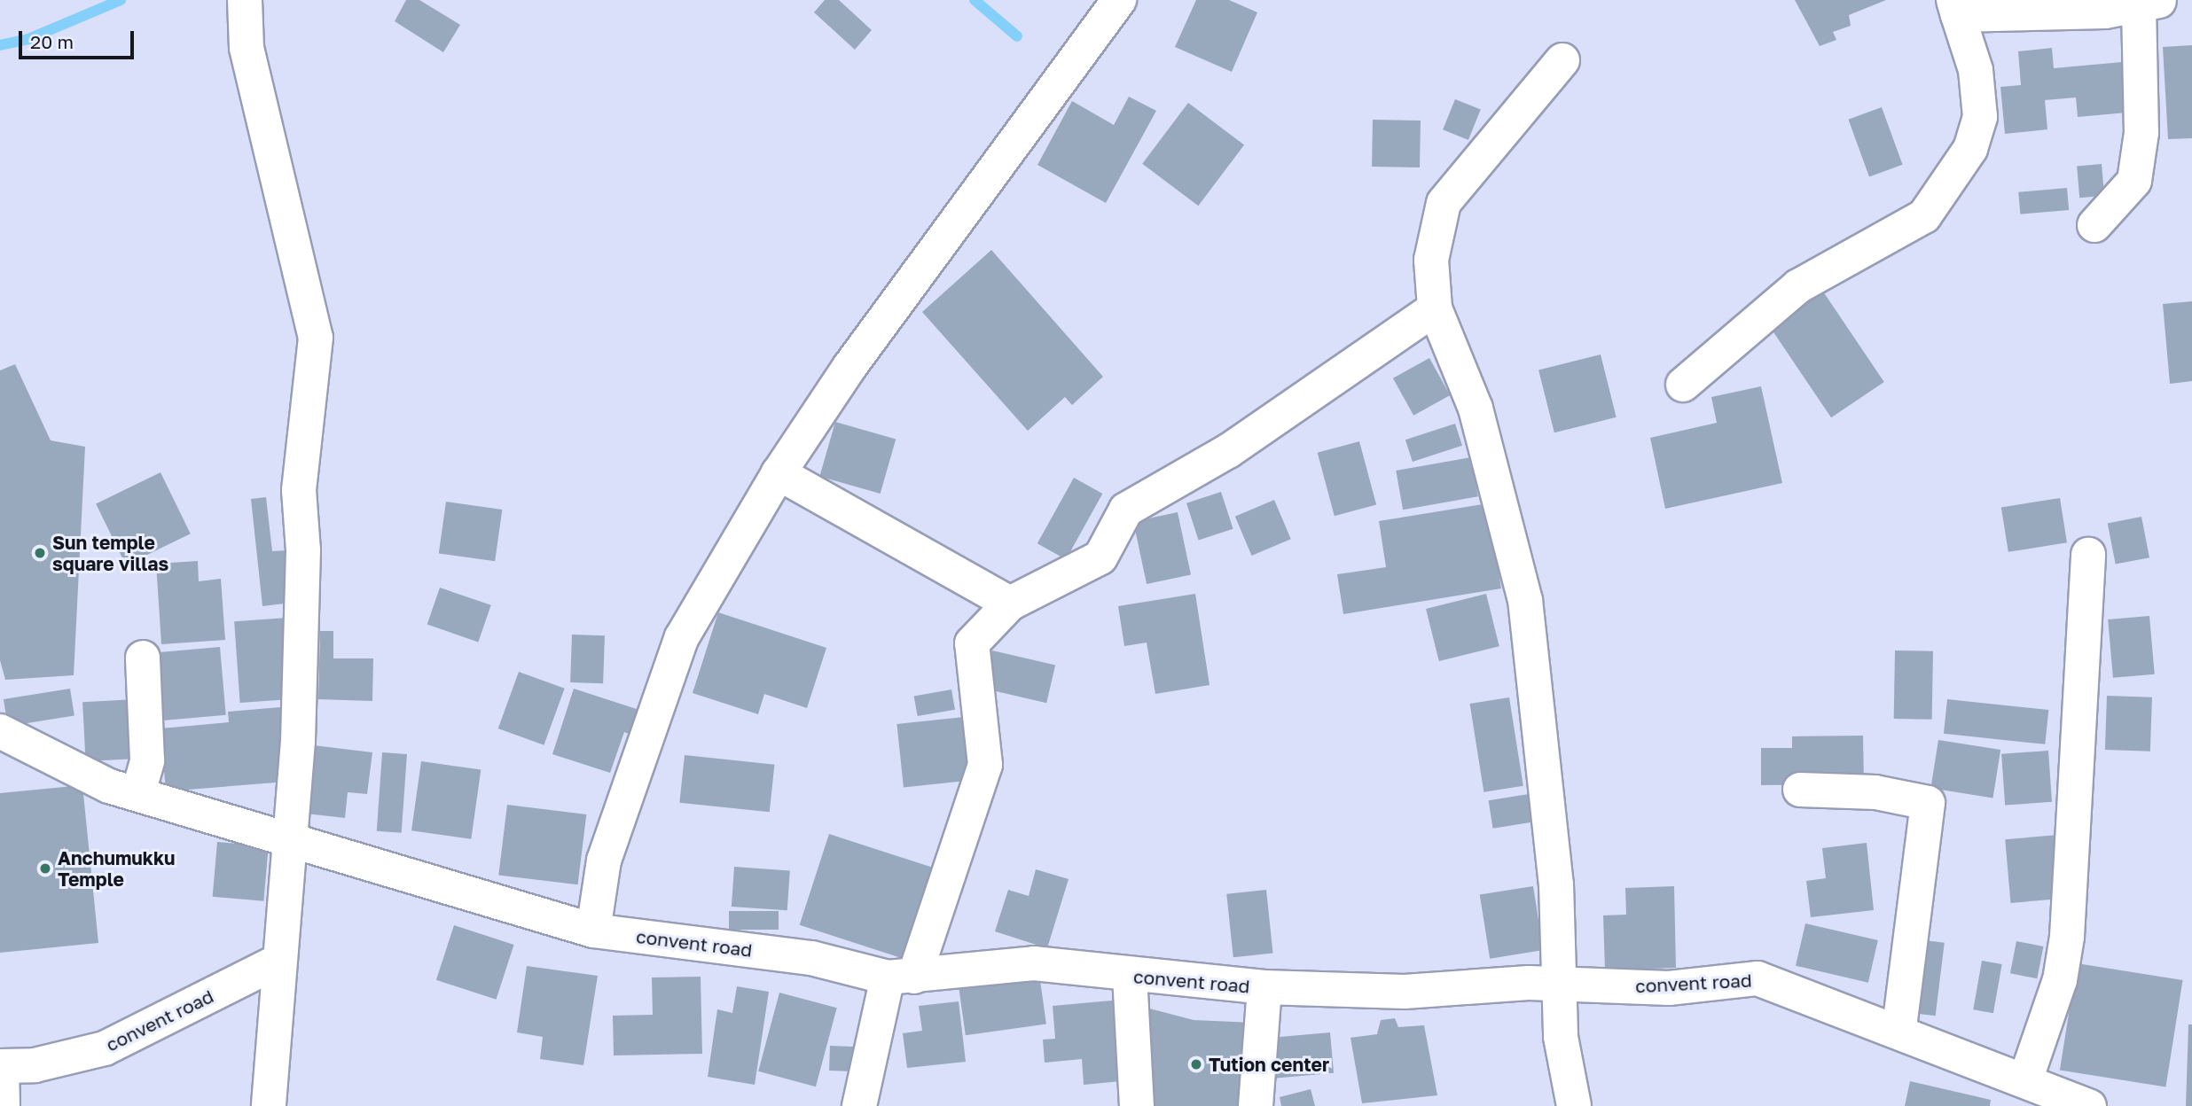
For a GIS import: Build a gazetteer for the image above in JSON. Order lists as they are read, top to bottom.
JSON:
{
  "streets": {
    "street": ["convent road"]
  },
  "places": ["Sun temple square villas", "Anchumukku Temple", "Tution center"],
  "scale_bar": "20 m"
}
